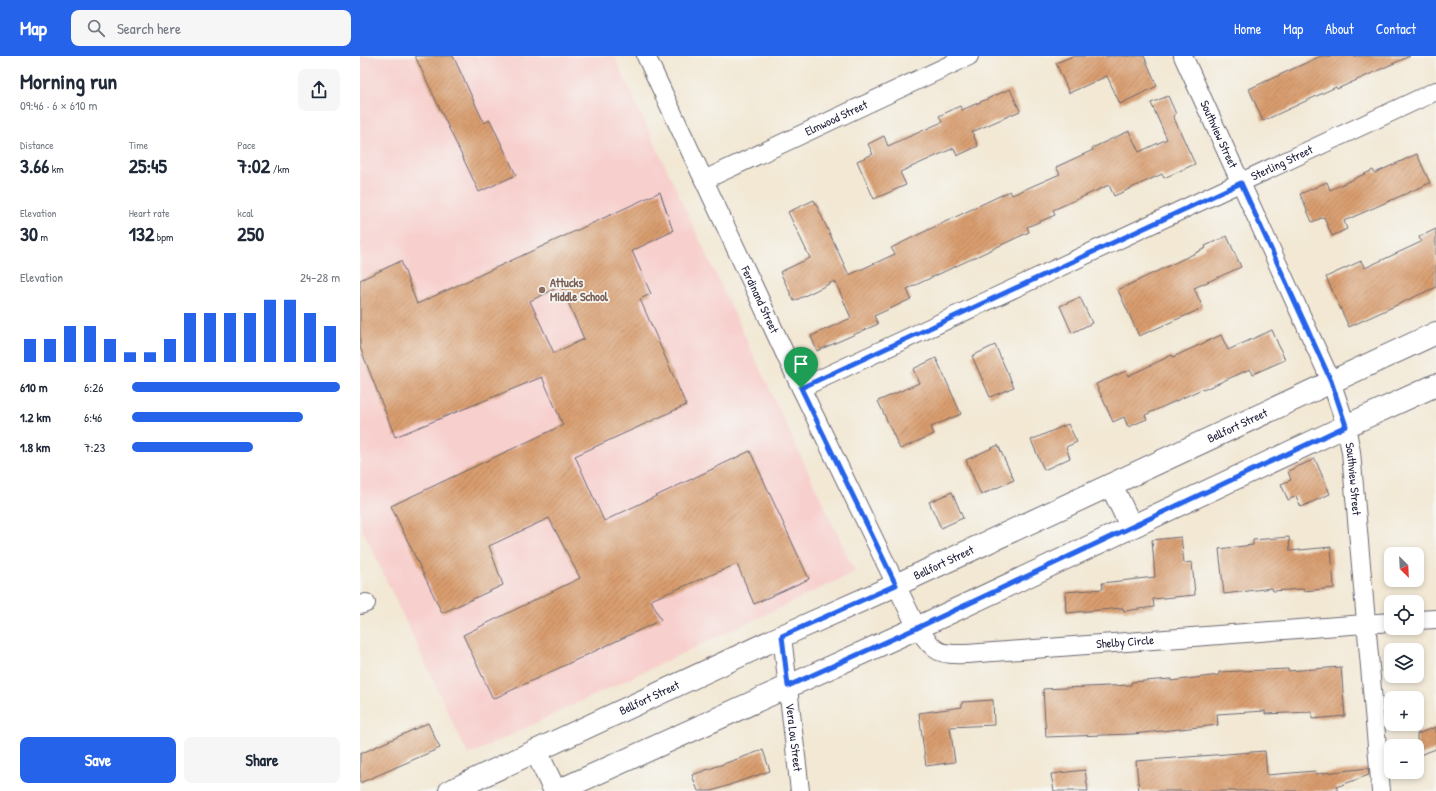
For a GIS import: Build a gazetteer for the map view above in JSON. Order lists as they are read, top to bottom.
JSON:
{
  "streets": {
    "main road": ["Bellfort Street"],
    "street": [
      "Elmwood Street",
      "Southview Street",
      "Sterling Street",
      "Ferdinand Street",
      "Shelby Circle",
      "Vera Lou Street"
    ]
  },
  "crossings": [
    ["Elmwood Street", "Ferdinand Street"],
    ["Southview Street", "Sterling Street"],
    ["Southview Street", "Bellfort Street"],
    ["Southview Street", "Shelby Circle"],
    ["Sterling Street", "Ferdinand Street"],
    ["Ferdinand Street", "Bellfort Street"],
    ["Ferdinand Street", "Shelby Circle"],
    ["Bellfort Street", "Shelby Circle"],
    ["Bellfort Street", "Vera Lou Street"]
  ],
  "places": ["Attucks Middle School"],
  "north": "bottom right",
  "page": {
    "header": "Map",
    "search": "Search here",
    "nav": [
      "Home",
      "Map",
      "About",
      "Contact"
    ],
    "heading": ["Morning run", "09:46 · 6 × 610 m"],
    "stats": [
      ["Distance", "3.66 km"],
      ["Time", "25:45"],
      ["Pace", "7:02 /km"],
      ["Elevation", "30 m"],
      ["Heart rate", "132 bpm"],
      ["kcal", "250"]
    ],
    "chart": ["Elevation", "24–28 m"],
    "list": [
      {
        "name": "610 m",
        "note": "6:26"
      },
      {
        "name": "1.2 km",
        "note": "6:46"
      },
      {
        "name": "1.8 km",
        "note": "7:23"
      }
    ],
    "map_buttons": ["+", "−"],
    "buttons": ["Save", "Share"]
  }
}
